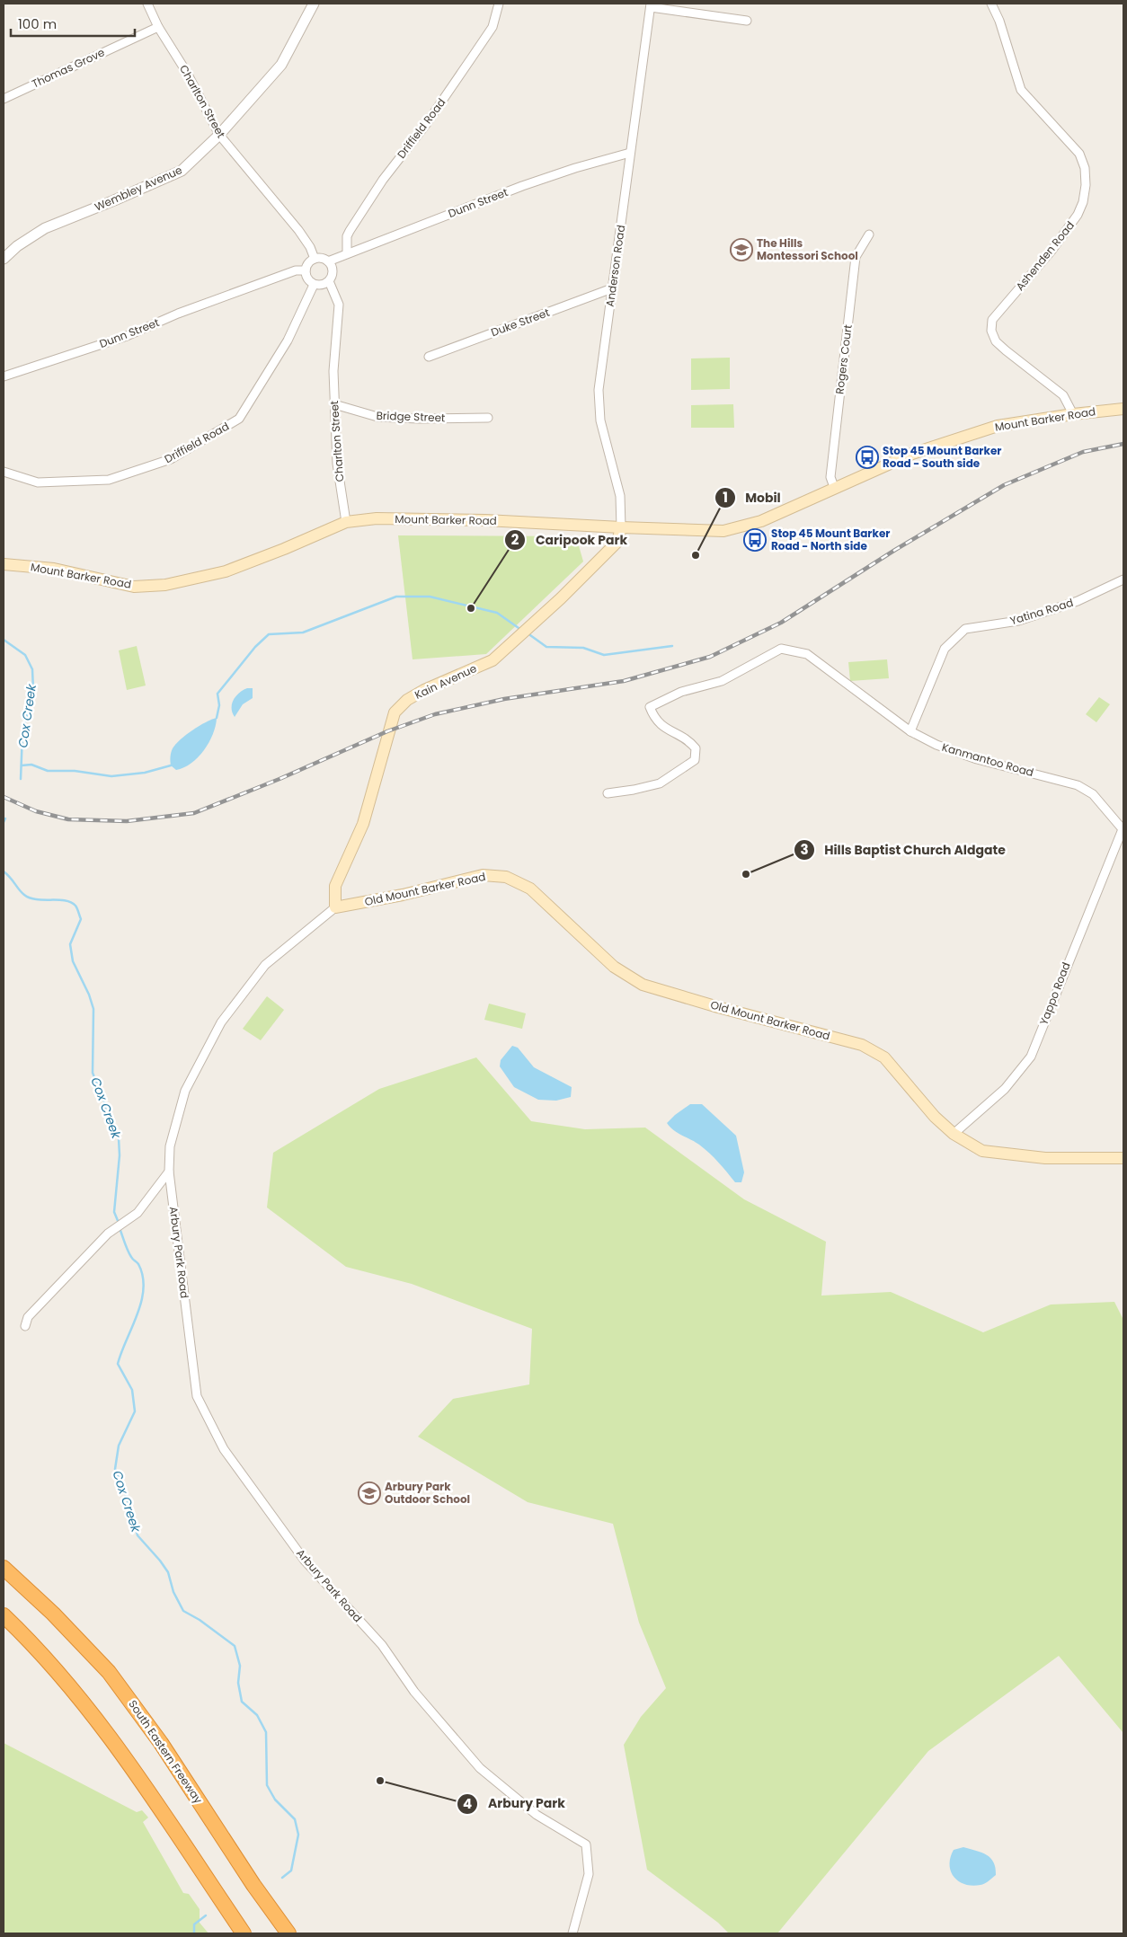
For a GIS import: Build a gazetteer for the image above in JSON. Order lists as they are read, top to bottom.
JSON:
{
  "streets": {
    "highway": ["South Eastern Freeway"],
    "main road": ["Mount Barker Road", "Kain Avenue", "Old Mount Barker Road"],
    "street": [
      "Thomas Grove",
      "Charlton Street",
      "Driffield Road",
      "Wembley Avenue",
      "Dunn Street",
      "Ashenden Road",
      "Anderson Road",
      "Duke Street",
      "Rogers Court",
      "Bridge Street",
      "Yatina Road",
      "Kanmantoo Road",
      "Yappo Road",
      "Arbury Park Road"
    ]
  },
  "crossings": [
    ["Thomas Grove", "Charlton Street"],
    ["Charlton Street", "Driffield Road"],
    ["Charlton Street", "Wembley Avenue"],
    ["Charlton Street", "Dunn Street"],
    ["Charlton Street", "Bridge Street"],
    ["Charlton Street", "Mount Barker Road"],
    ["Driffield Road", "Dunn Street"],
    ["Dunn Street", "Anderson Road"],
    ["Ashenden Road", "Mount Barker Road"],
    ["Anderson Road", "Duke Street"],
    ["Anderson Road", "Mount Barker Road"],
    ["Anderson Road", "Kain Avenue"],
    ["Rogers Court", "Mount Barker Road"],
    ["Mount Barker Road", "Kain Avenue"],
    ["Yatina Road", "Kanmantoo Road"],
    ["Kain Avenue", "Old Mount Barker Road"],
    ["Kanmantoo Road", "Yappo Road"],
    ["Old Mount Barker Road", "Yappo Road"],
    ["Old Mount Barker Road", "Arbury Park Road"]
  ],
  "water": ["Cox Creek"],
  "places": {
    "school or university": ["The Hills Montessori School", "Arbury Park Outdoor School"],
    "bus stop": ["Stop 45 Mount Barker Road - South side", "Stop 45 Mount Barker Road - North side"],
    "other": [
      "Mobil",
      "Caripook Park",
      "Hills Baptist Church Aldgate",
      "Arbury Park"
    ]
  },
  "scale_bar": "100 m"
}
